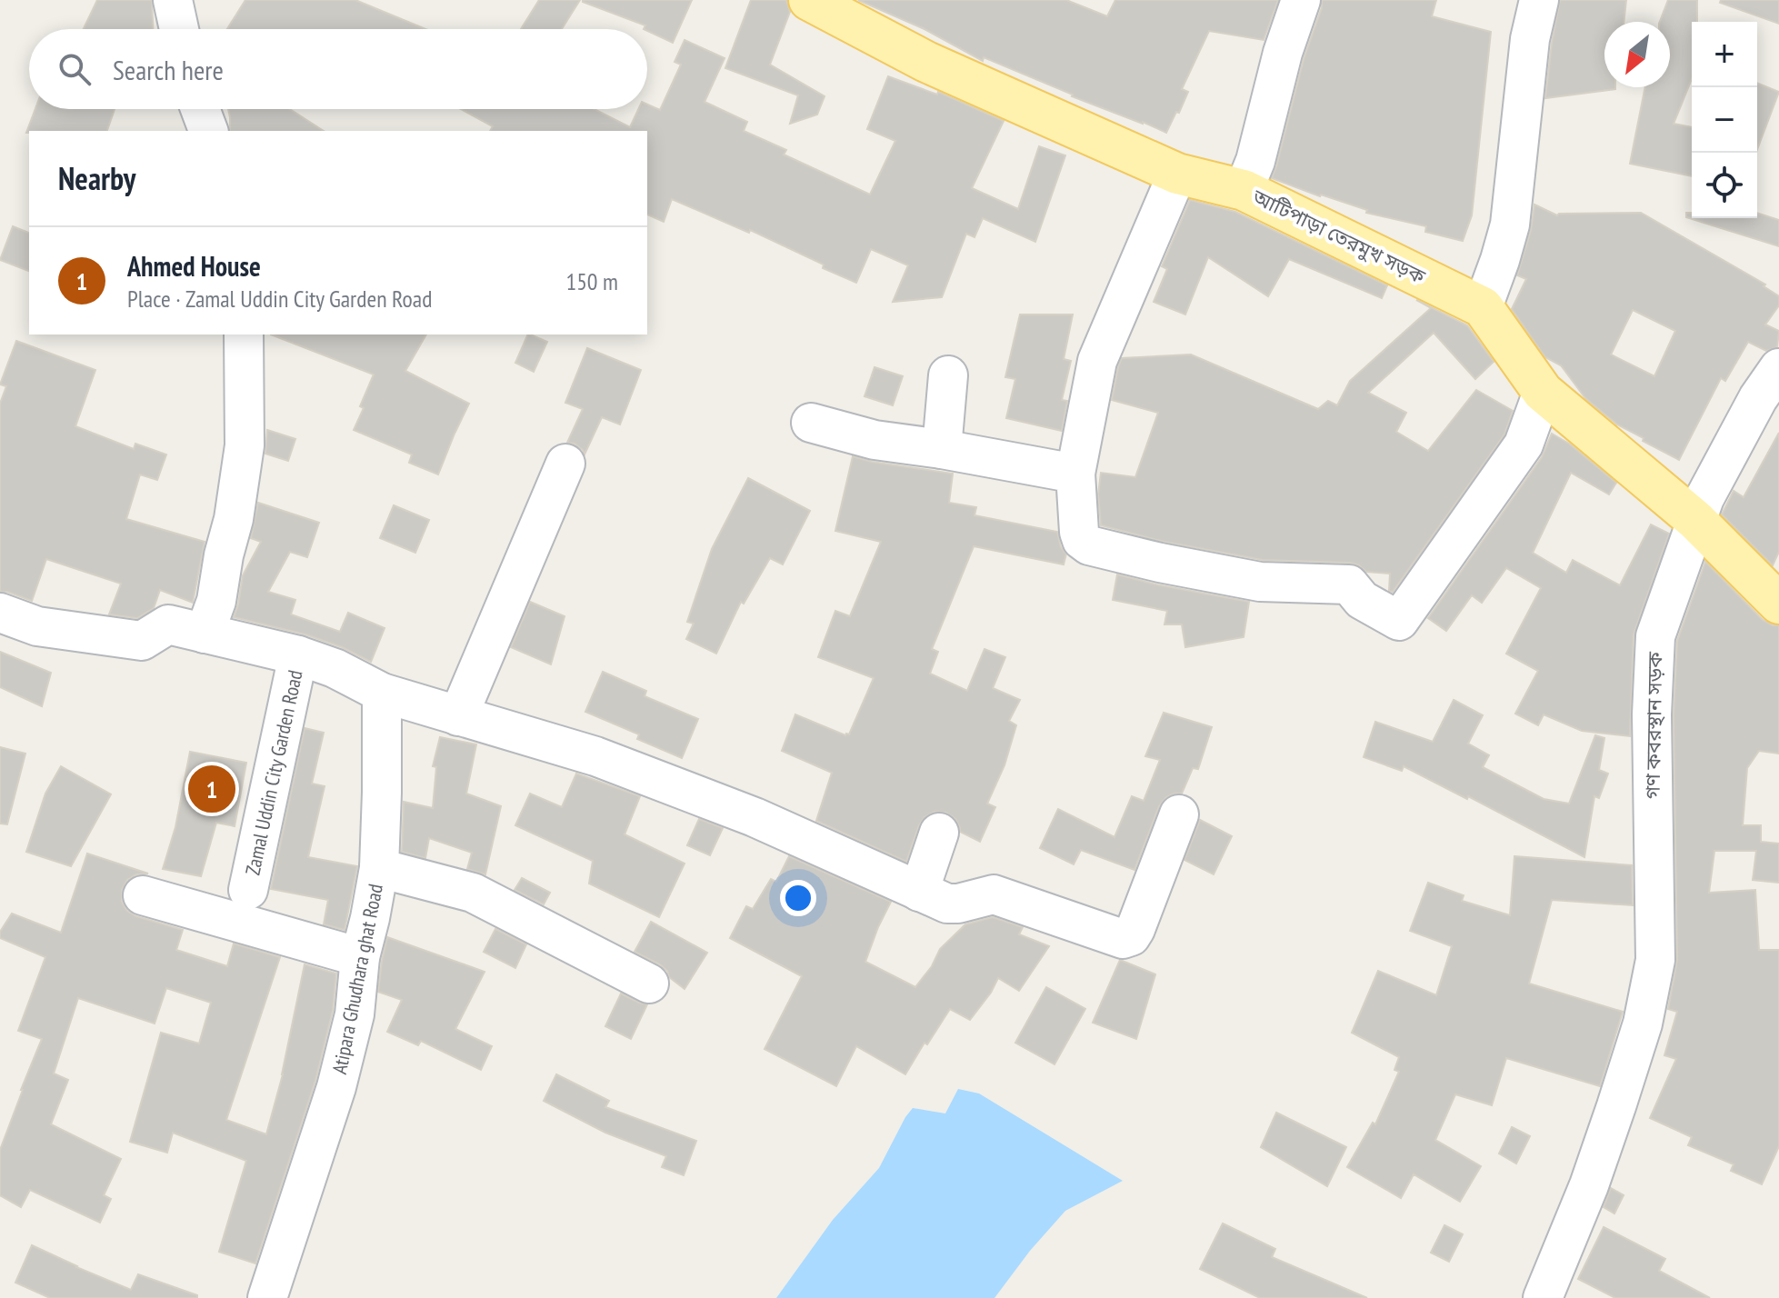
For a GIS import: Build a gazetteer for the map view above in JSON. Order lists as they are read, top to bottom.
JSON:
{
  "streets": {
    "main road": ["আটিপাড়া তেরমুখ সড়ক"],
    "street": ["গণ কবরস্থান সড়ক", "Zamal Uddin City Garden Road", "Atipara Ghudhara ghat Road"]
  },
  "crossings": [
    ["আটিপাড়া তেরমুখ সড়ক", "গণ কবরস্থান সড়ক"]
  ],
  "north": "bottom left",
  "page": {
    "map_buttons": ["+", "−"],
    "search": "Search here",
    "heading": "Nearby",
    "list": [
      {
        "mark": "1",
        "name": "Ahmed House",
        "note": "Place · Zamal Uddin City Garden Road",
        "value": "150 m"
      }
    ],
    "pins": "1"
  }
}
